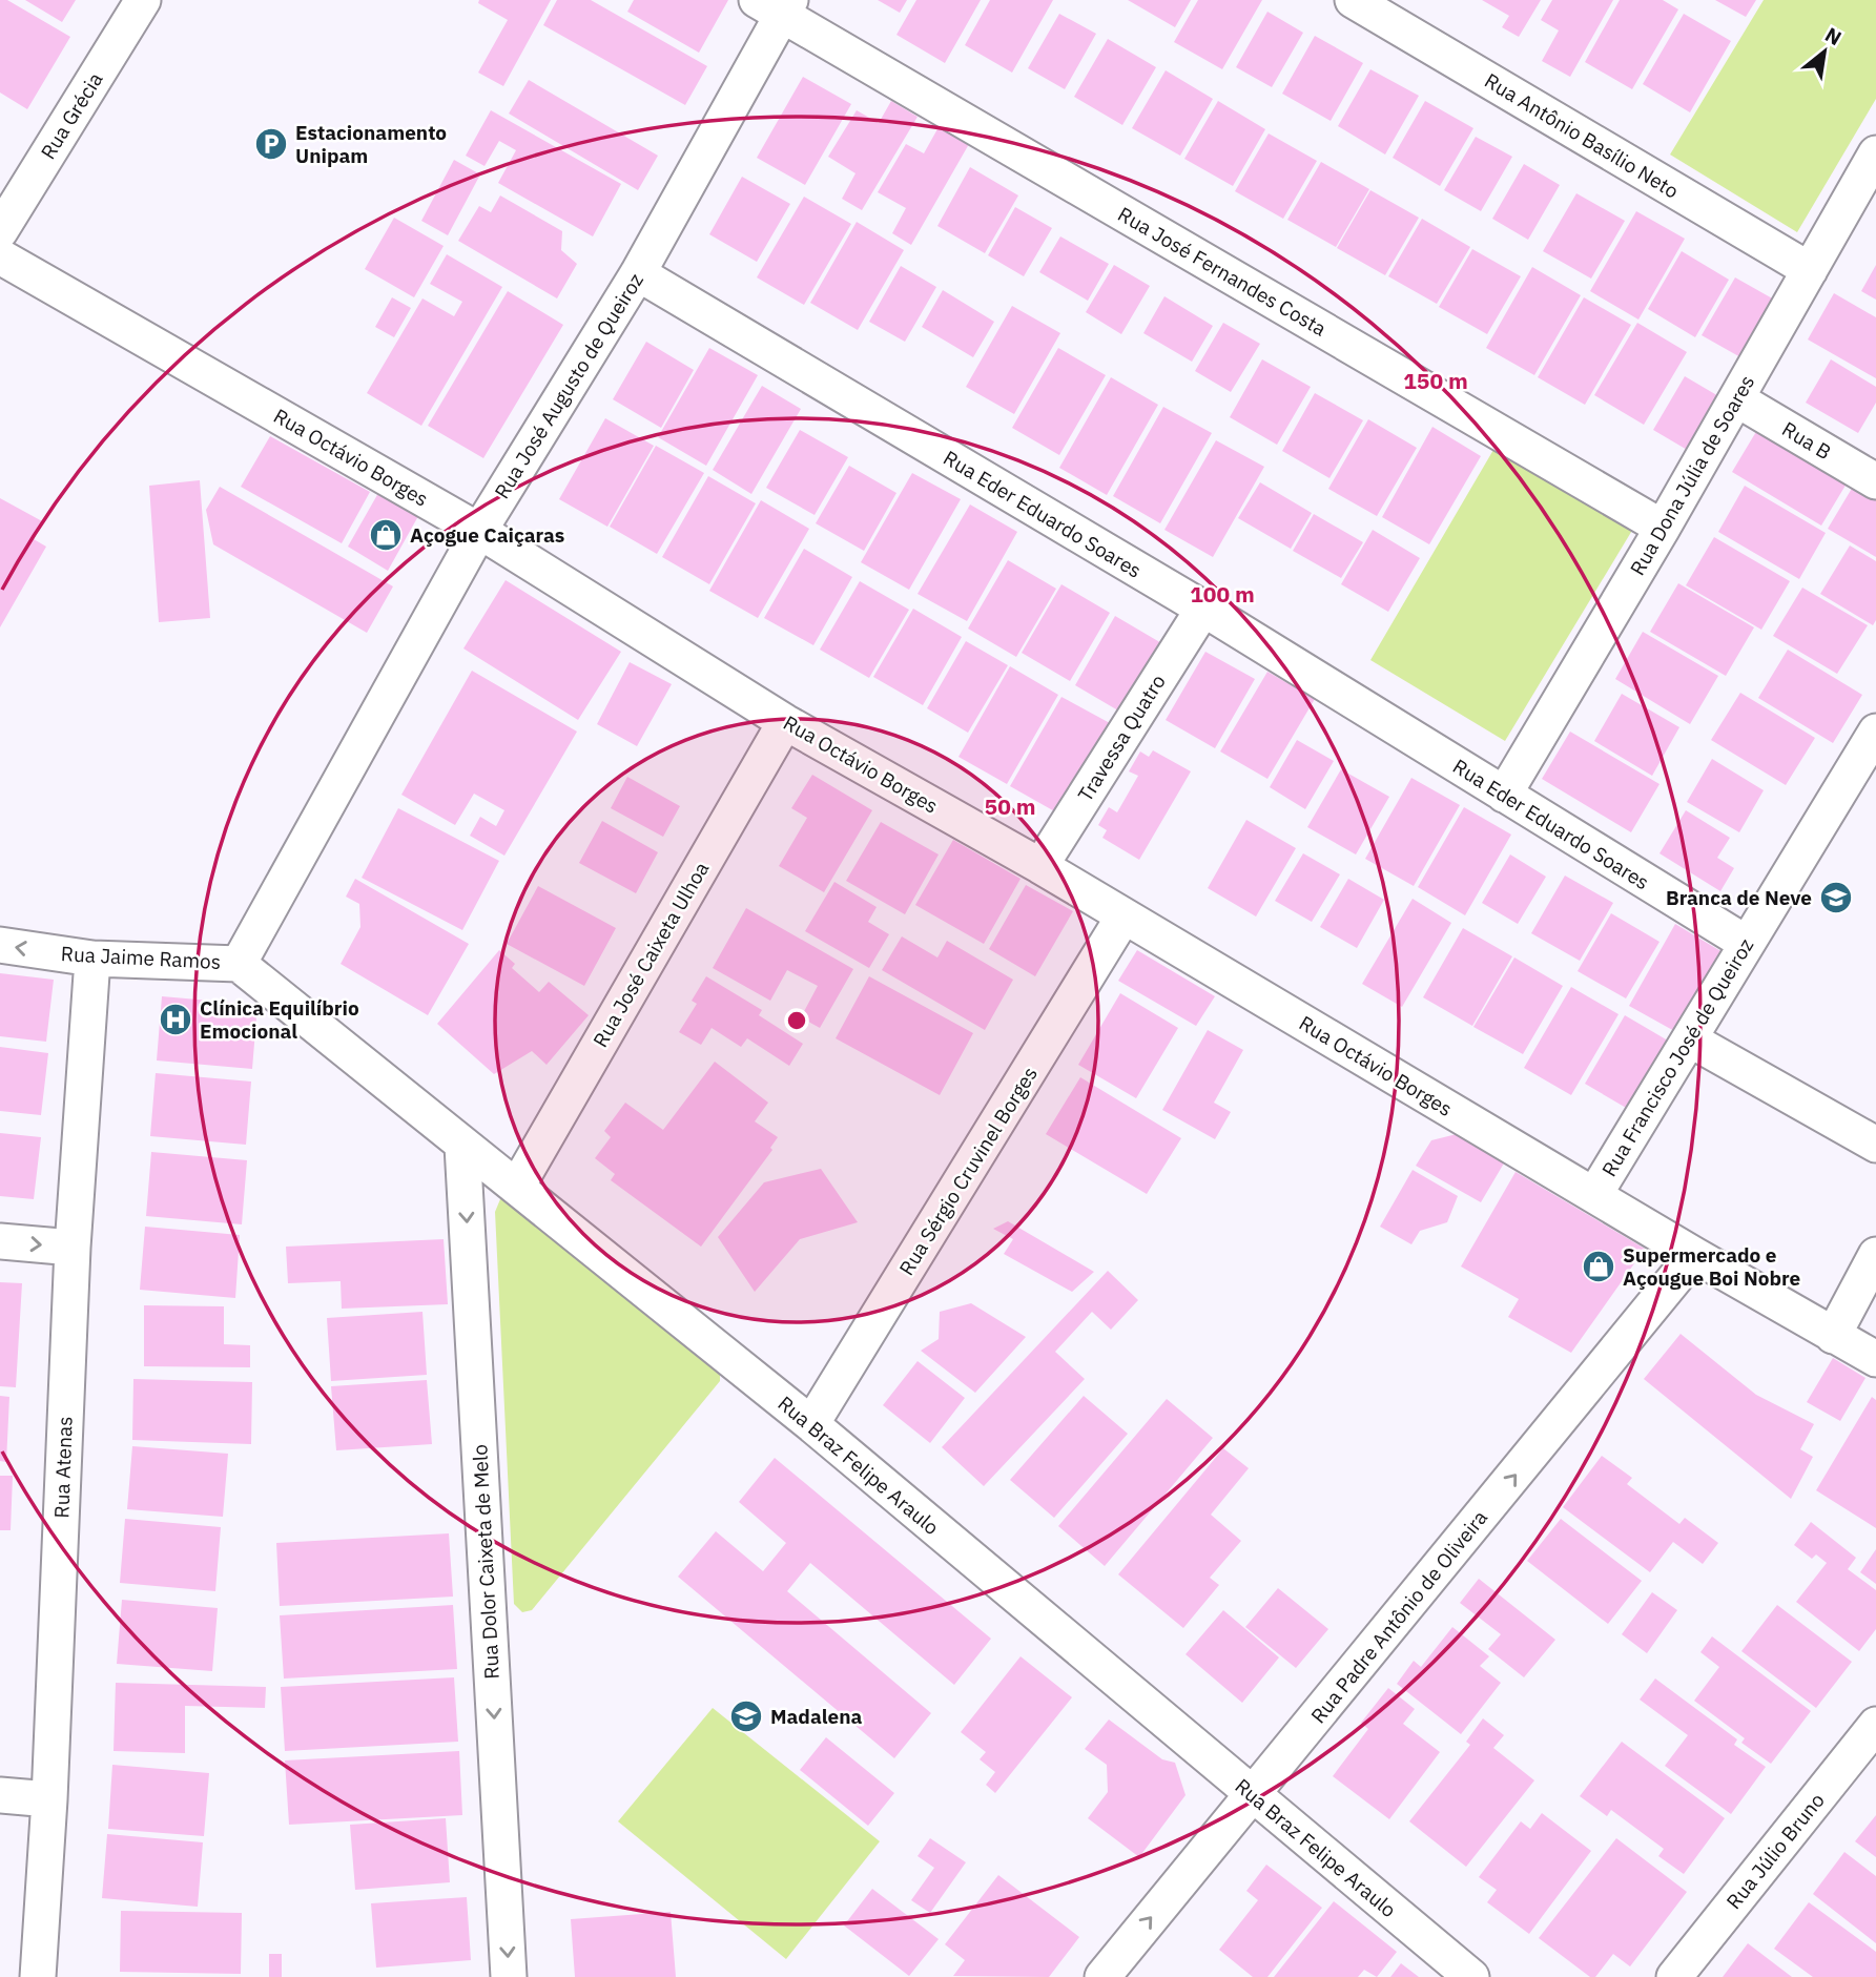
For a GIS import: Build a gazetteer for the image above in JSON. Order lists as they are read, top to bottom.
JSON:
{
  "streets": {
    "street": [
      "Rua Grécia",
      "Rua Antônio Basílio Neto",
      "Rua José Fernandes Costa",
      "Rua José Augusto de Queiroz",
      "Rua B",
      "Rua Octávio Borges",
      "Rua Dona Júlia de Soares",
      "Rua Eder Eduardo Soares",
      "Travessa Quatro",
      "Rua José Caixeta Ulhoa",
      "Rua Jaime Ramos",
      "Rua Francisco José de Queiroz",
      "Rua Sérgio Cruvinel Borges",
      "Rua Braz Felipe Araulo",
      "Rua Atenas",
      "Rua Dolor Caixeta de Melo",
      "Rua Padre Antônio de Oliveira",
      "Rua Júlio Bruno"
    ]
  },
  "crossings": [
    ["Rua Antônio Basílio Neto", "Rua Dona Júlia de Soares"],
    ["Rua José Fernandes Costa", "Rua José Augusto de Queiroz"],
    ["Rua José Fernandes Costa", "Rua Dona Júlia de Soares"],
    ["Rua José Augusto de Queiroz", "Rua Octávio Borges"],
    ["Rua José Augusto de Queiroz", "Rua Eder Eduardo Soares"],
    ["Rua José Augusto de Queiroz", "Rua Jaime Ramos"],
    ["Rua José Augusto de Queiroz", "Rua Braz Felipe Araulo"],
    ["Rua B", "Rua Dona Júlia de Soares"],
    ["Rua Octávio Borges", "Travessa Quatro"],
    ["Rua Octávio Borges", "Rua José Caixeta Ulhoa"],
    ["Rua Octávio Borges", "Rua Francisco José de Queiroz"],
    ["Rua Octávio Borges", "Rua Sérgio Cruvinel Borges"],
    ["Rua Octávio Borges", "Rua Padre Antônio de Oliveira"],
    ["Rua Dona Júlia de Soares", "Rua Eder Eduardo Soares"],
    ["Rua Eder Eduardo Soares", "Travessa Quatro"],
    ["Rua Eder Eduardo Soares", "Rua Francisco José de Queiroz"],
    ["Rua José Caixeta Ulhoa", "Rua Braz Felipe Araulo"],
    ["Rua Jaime Ramos", "Rua Braz Felipe Araulo"],
    ["Rua Jaime Ramos", "Rua Atenas"],
    ["Rua Sérgio Cruvinel Borges", "Rua Braz Felipe Araulo"],
    ["Rua Braz Felipe Araulo", "Rua Dolor Caixeta de Melo"],
    ["Rua Braz Felipe Araulo", "Rua Padre Antônio de Oliveira"]
  ],
  "one_way": ["Rua Dolor Caixeta de Melo", "Rua Padre Antônio de Oliveira"],
  "places": {
    "parking": ["Estacionamento Unipam"],
    "shop": ["Açogue Caiçaras", "Supermercado e Açougue Boi Nobre"],
    "school or university": ["Branca de Neve", "Madalena"],
    "hospital": ["Clínica Equilíbrio Emocional"]
  },
  "north": "top right",
  "rings": ["150 m", "100 m", "50 m"]
}
